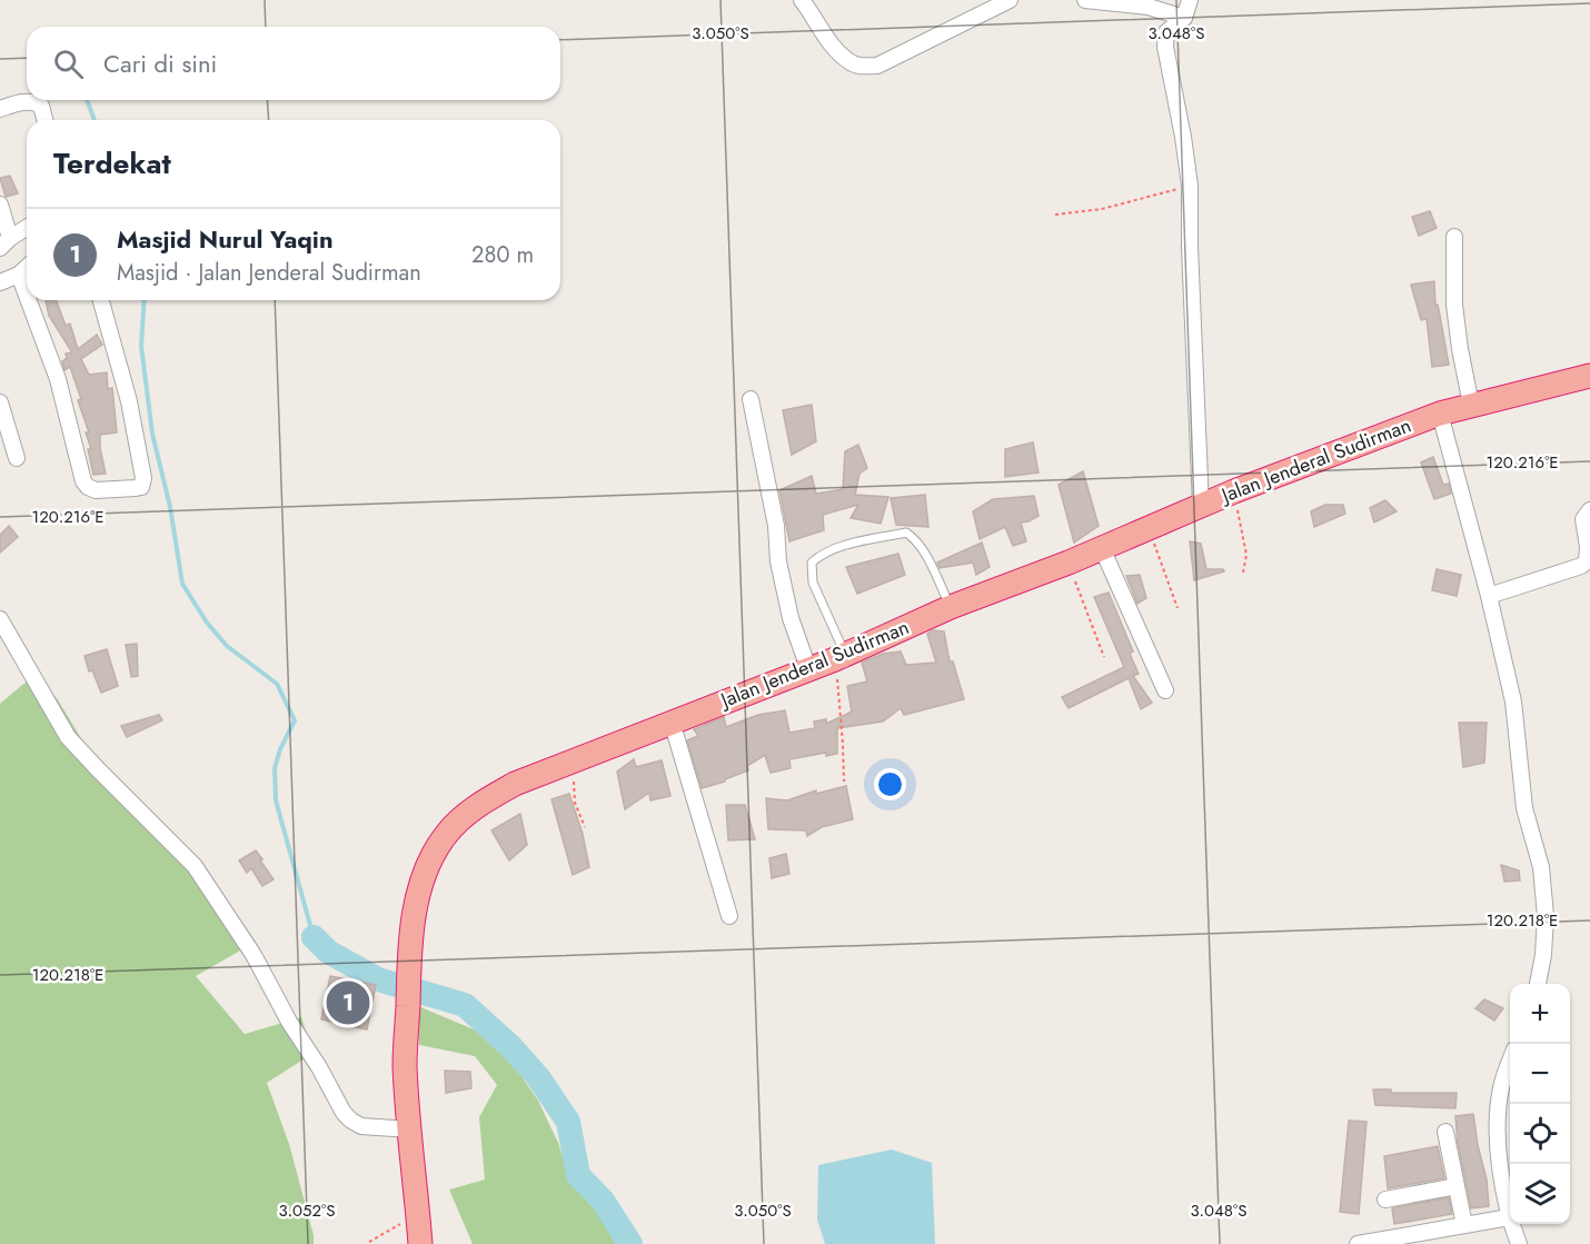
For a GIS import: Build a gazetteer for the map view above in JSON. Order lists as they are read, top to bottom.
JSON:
{
  "streets": {
    "highway": ["Jalan Jenderal Sudirman"]
  },
  "page": {
    "search": "Cari di sini",
    "heading": "Terdekat",
    "list": [
      {
        "mark": "1",
        "name": "Masjid Nurul Yaqin",
        "note": "Masjid · Jalan Jenderal Sudirman",
        "value": "280 m"
      }
    ],
    "pins": "1",
    "map_buttons": ["+", "−"]
  },
  "coordinates": [
    "3.050°S",
    "3.048°S",
    "120.216°E",
    "120.218°E",
    "3.052°S"
  ]
}
